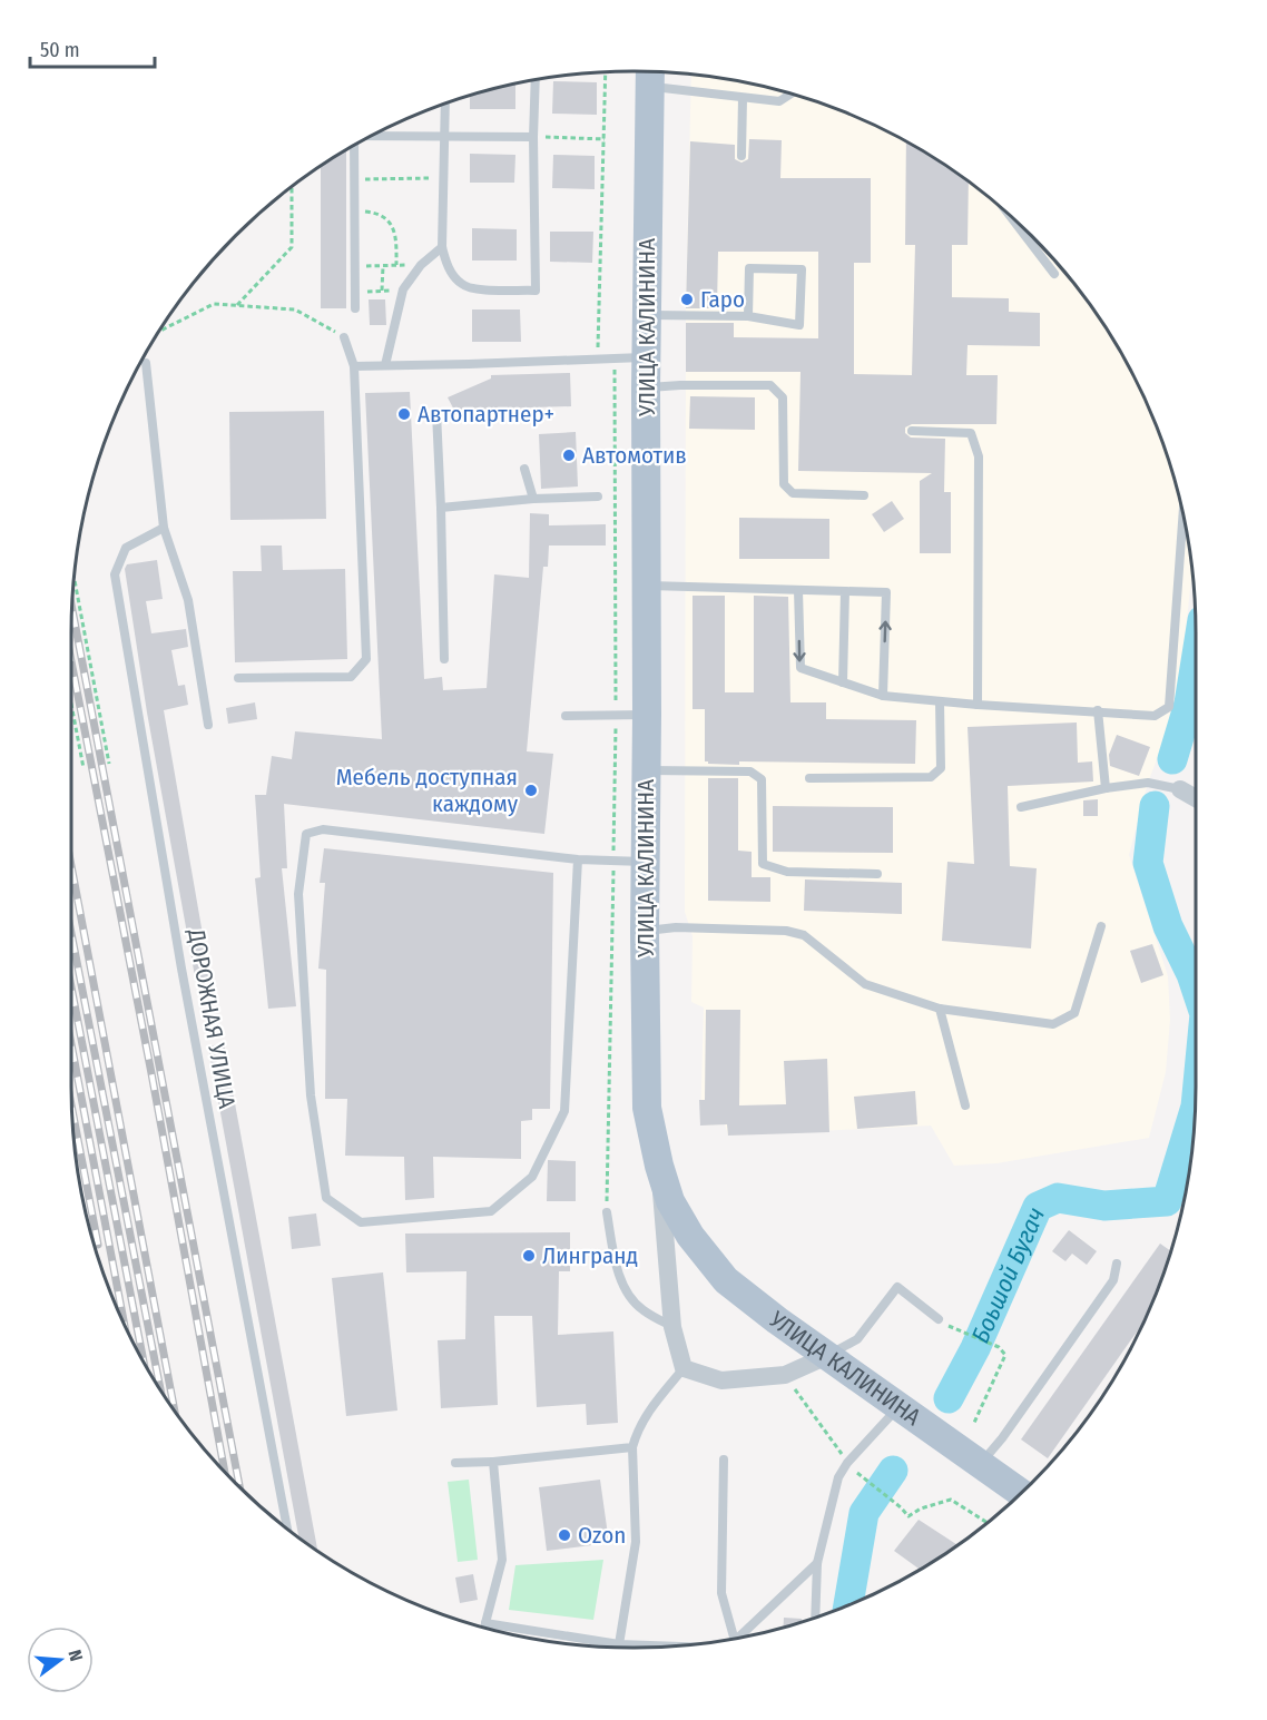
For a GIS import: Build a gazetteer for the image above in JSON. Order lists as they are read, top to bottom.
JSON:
{
  "streets": {
    "main road": ["УЛИЦА КАЛИНИНА"],
    "lane": ["ДОРОЖНАЯ УЛИЦА"]
  },
  "water": ["Боьшой Бугач"],
  "places": [
    "Гаро",
    "Автопартнер+",
    "Автомотив",
    "Мебель доступная каждому",
    "Лингранд",
    "Ozon"
  ],
  "scale_bar": "50 m",
  "north": "right"
}
